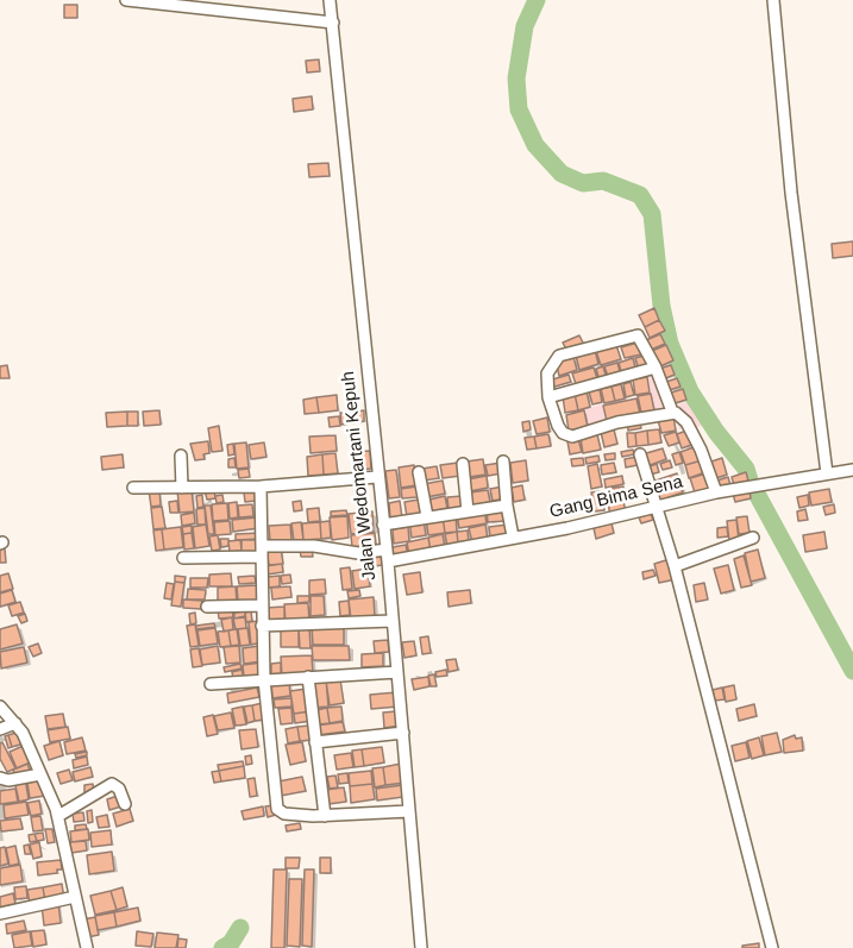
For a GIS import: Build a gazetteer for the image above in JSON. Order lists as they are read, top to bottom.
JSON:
{
  "streets": {
    "street": ["Jalan Wedomartani Kepuh", "Gang Bima Sena"]
  },
  "crossings": [
    ["Jalan Wedomartani Kepuh", "Gang Bima Sena"]
  ]
}
